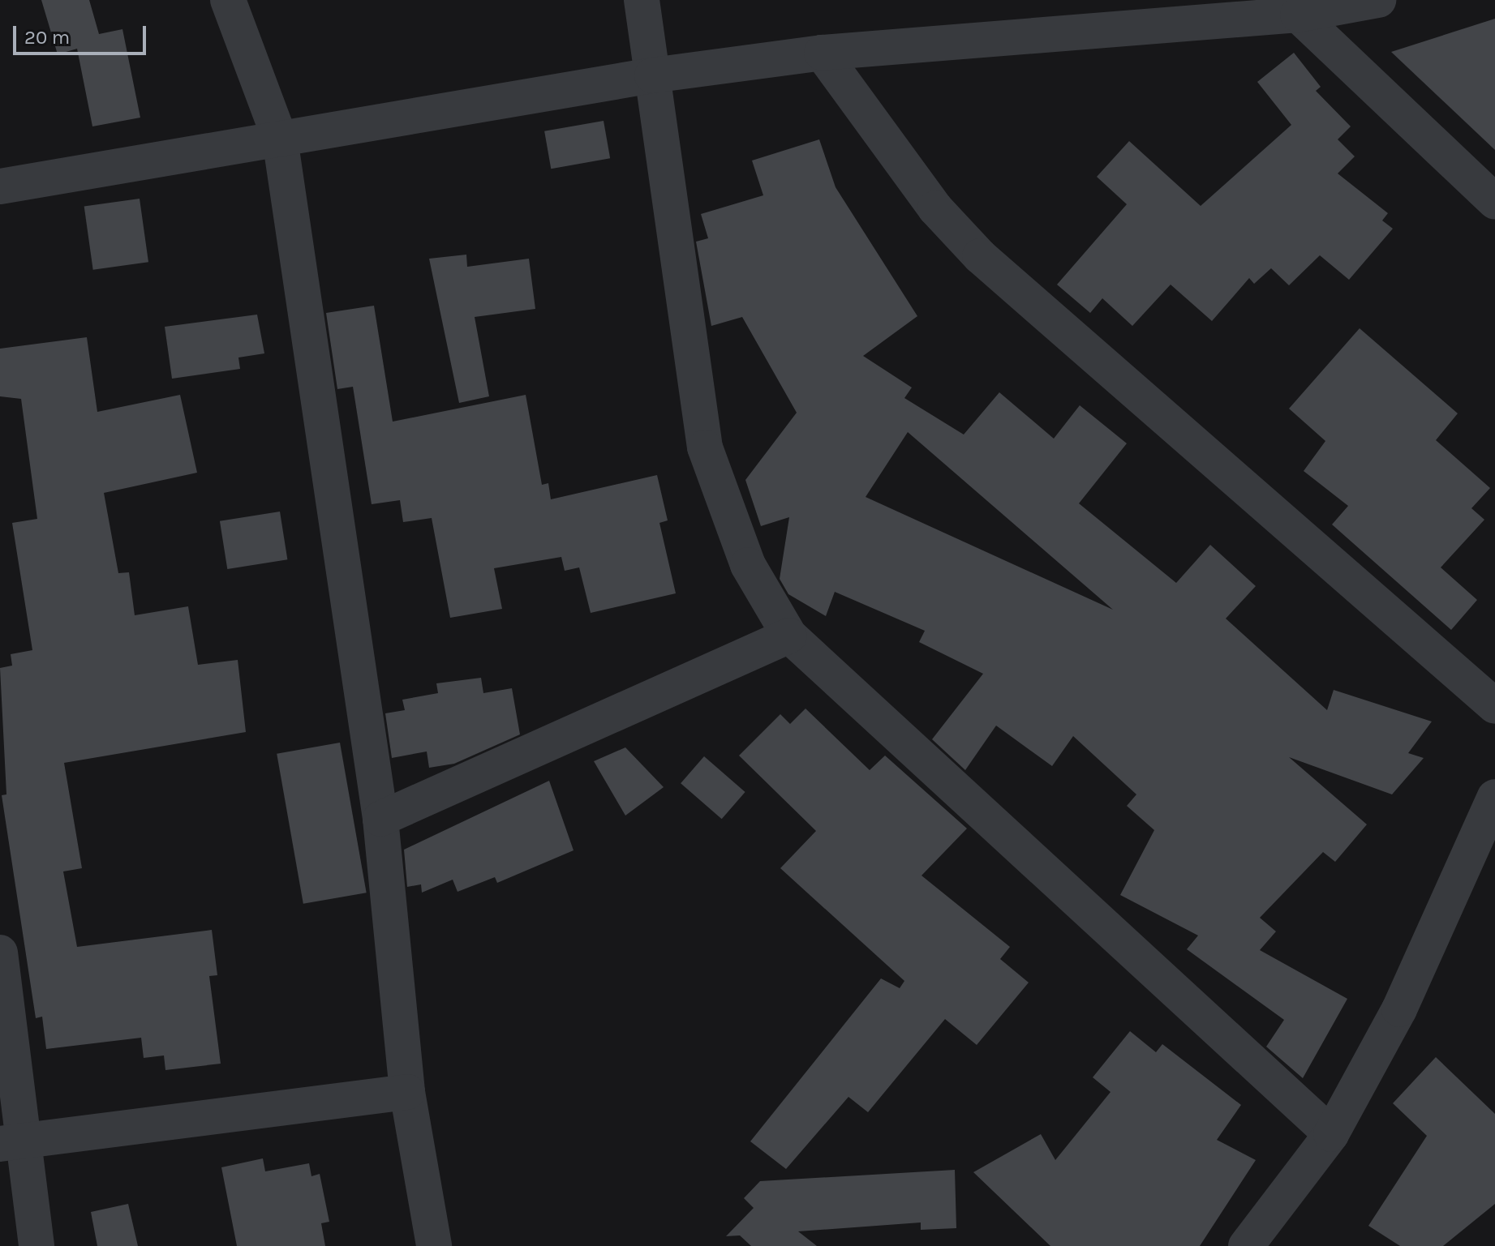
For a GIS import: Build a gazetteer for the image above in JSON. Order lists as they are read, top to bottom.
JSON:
{
  "scale_bar": "20 m"
}
